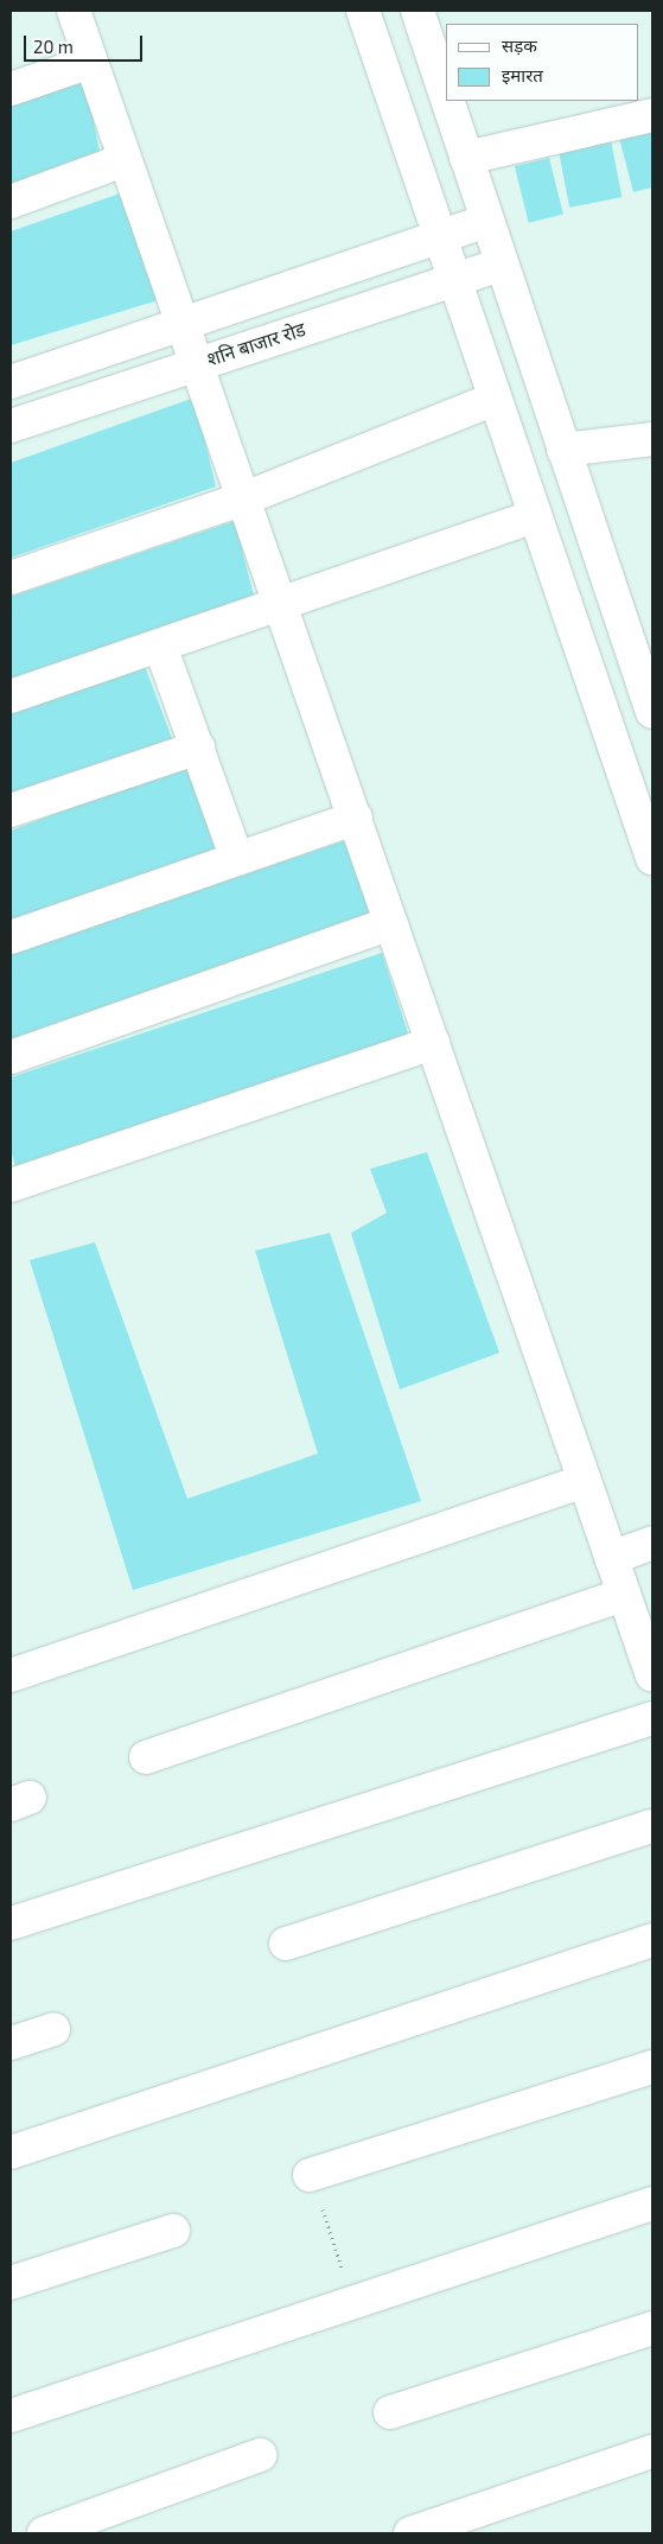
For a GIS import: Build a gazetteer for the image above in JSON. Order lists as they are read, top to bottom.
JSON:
{
  "streets": {
    "street": ["शनि बाजार रोड"]
  },
  "legend": ["सड़क", "इमारत"],
  "scale_bar": "20 m"
}
